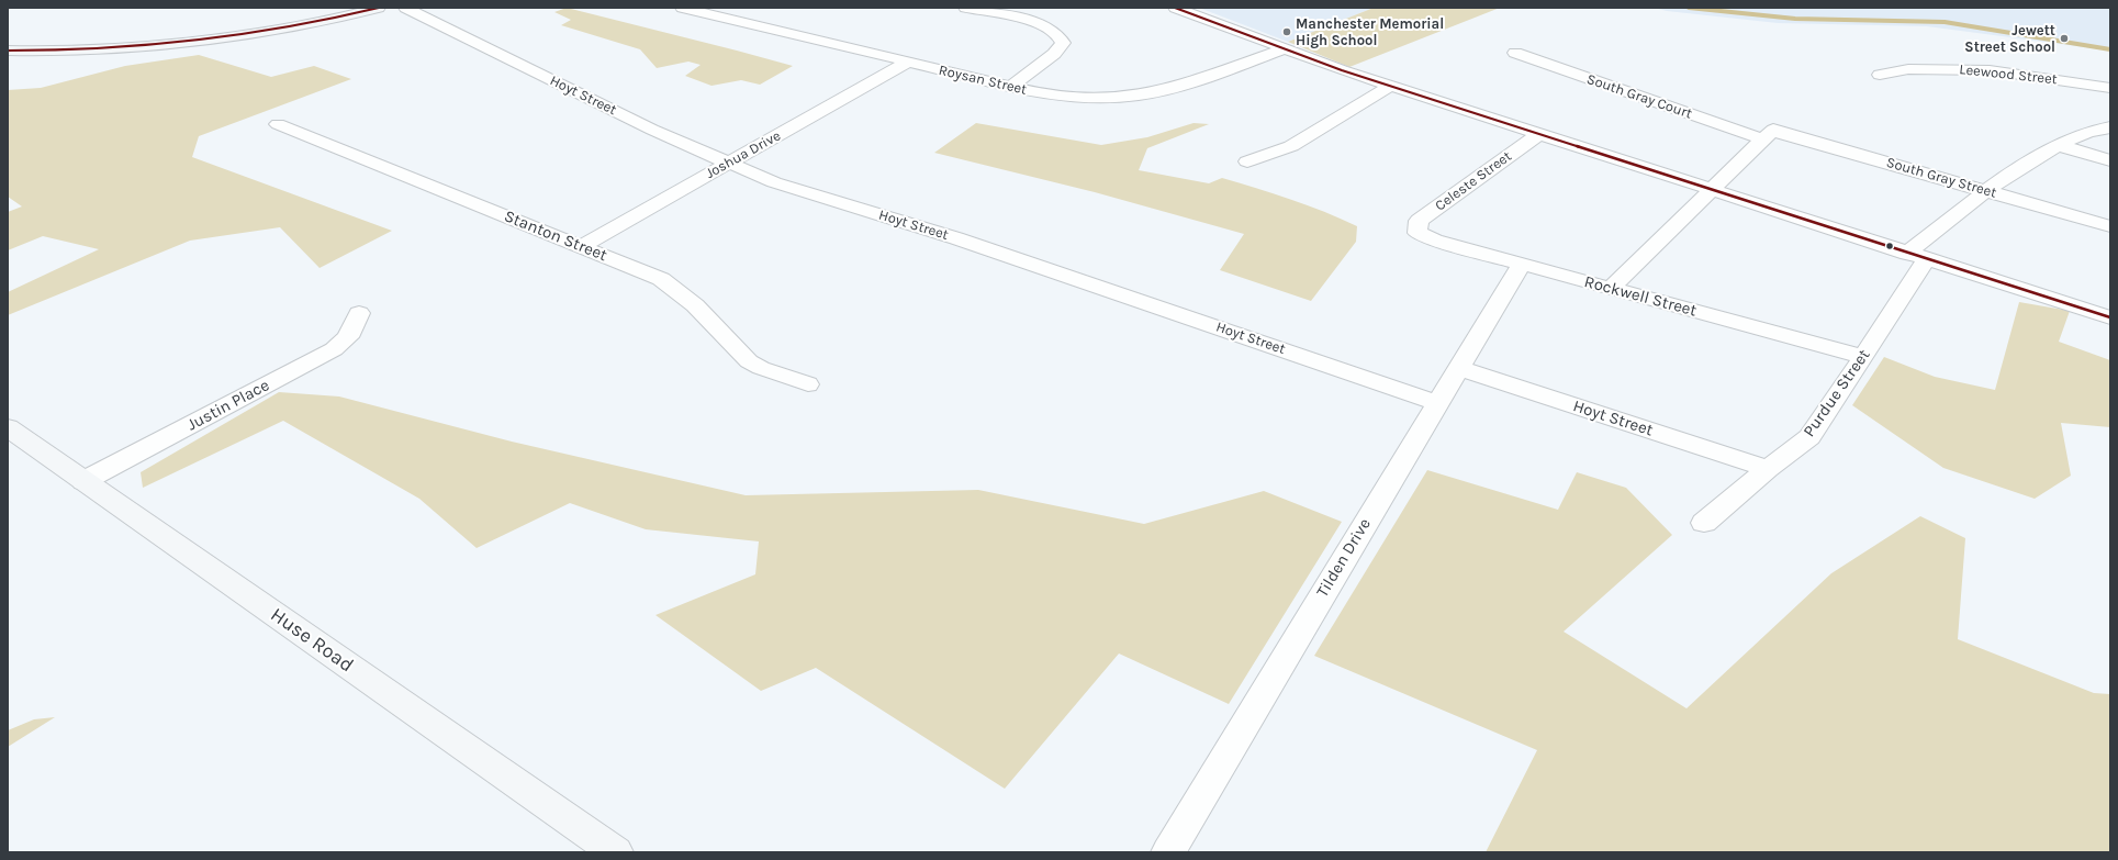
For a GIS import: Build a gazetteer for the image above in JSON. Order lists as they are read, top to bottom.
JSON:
{
  "streets": {
    "street": [
      "Leewood Street",
      "Roysan Street",
      "Hoyt Street",
      "South Gray Court",
      "Joshua Drive",
      "South Gray Street",
      "Celeste Street",
      "Stanton Street",
      "Rockwell Street",
      "Purdue Street",
      "Justin Place",
      "Tilden Drive",
      "Huse Road"
    ]
  },
  "crossings": [
    ["Roysan Street", "Joshua Drive"],
    ["Hoyt Street", "Joshua Drive"],
    ["Hoyt Street", "Purdue Street"],
    ["Hoyt Street", "Tilden Drive"],
    ["South Gray Court", "South Gray Street"],
    ["Joshua Drive", "Stanton Street"],
    ["South Gray Street", "Purdue Street"],
    ["Celeste Street", "Rockwell Street"],
    ["Rockwell Street", "Purdue Street"],
    ["Rockwell Street", "Tilden Drive"],
    ["Justin Place", "Huse Road"]
  ],
  "places": ["Manchester Memorial High School", "Jewett Street School"]
}
